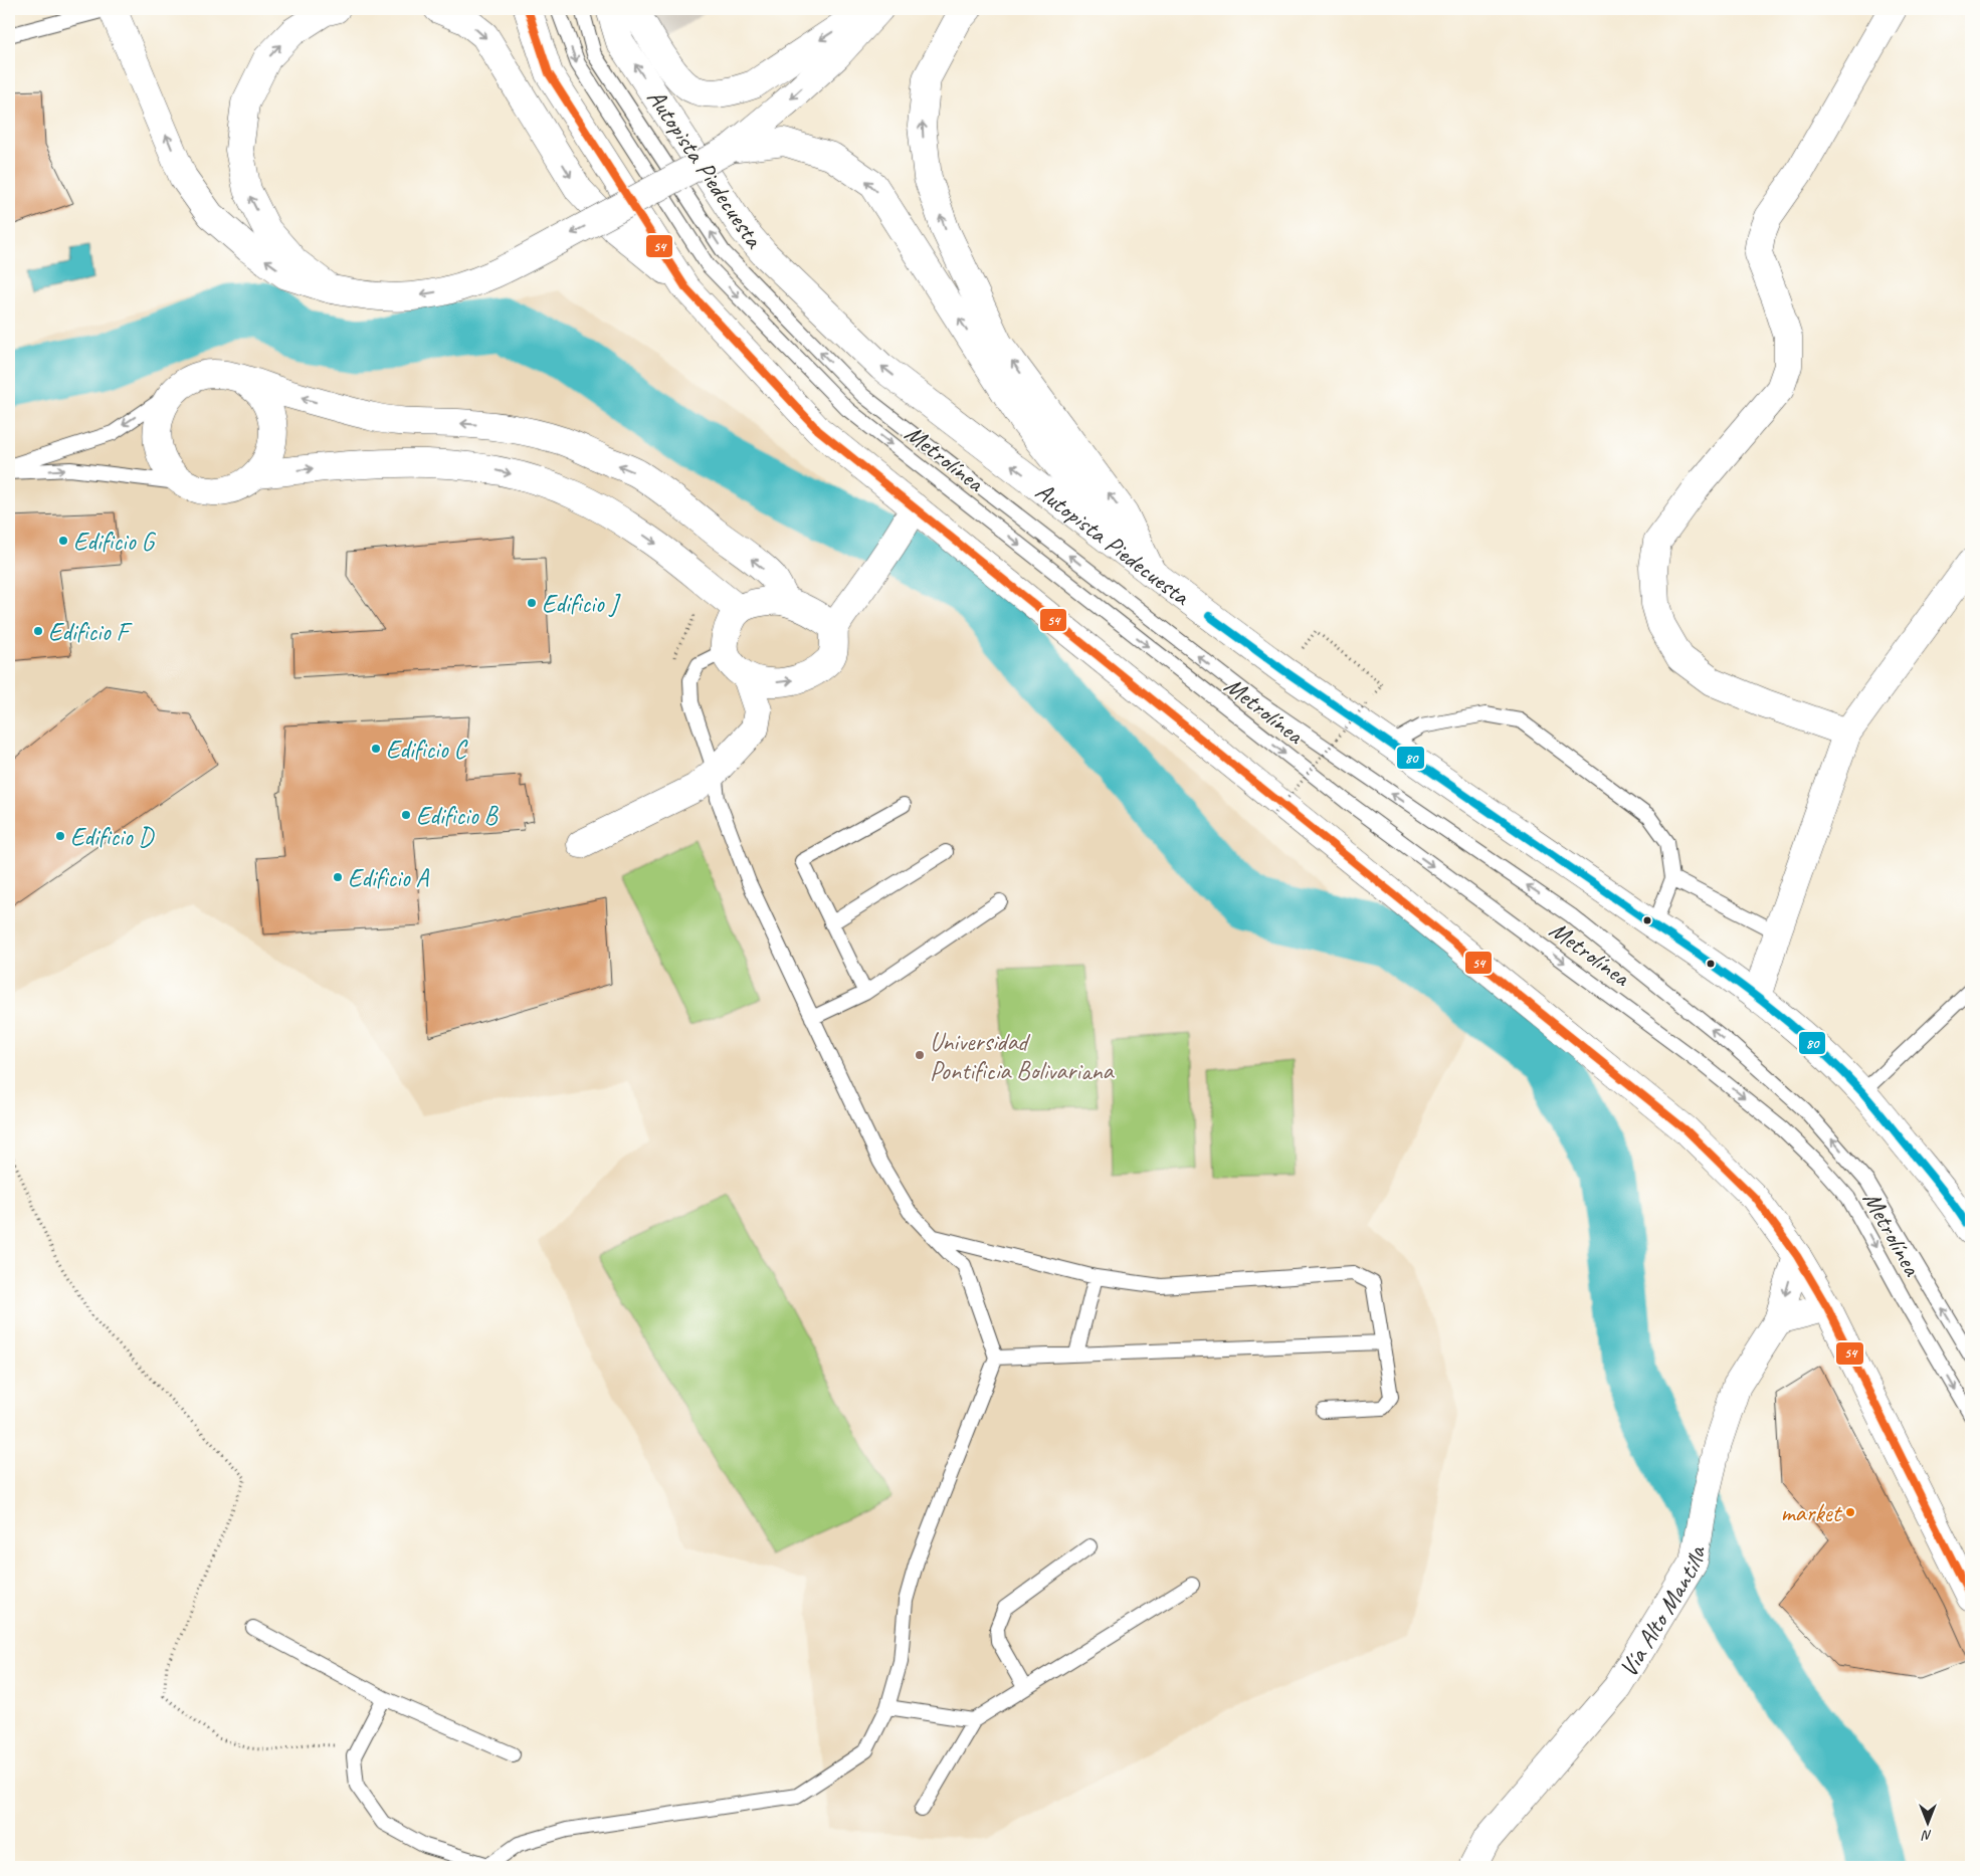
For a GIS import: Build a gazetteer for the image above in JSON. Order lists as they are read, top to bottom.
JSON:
{
  "streets": {
    "main road": ["Autopista Piedecuesta", "Vía Alto Mantilla"],
    "lane": ["Metrolínea"]
  },
  "places": [
    "Edificio G",
    "Edificio J",
    "Edificio F",
    "Edificio C",
    "Edificio B",
    "Edificio D",
    "Edificio A",
    "Universidad Pontificia Bolivariana",
    "market"
  ],
  "lines": ["transit line 54", "transit line 80"],
  "north": "bottom"
}
